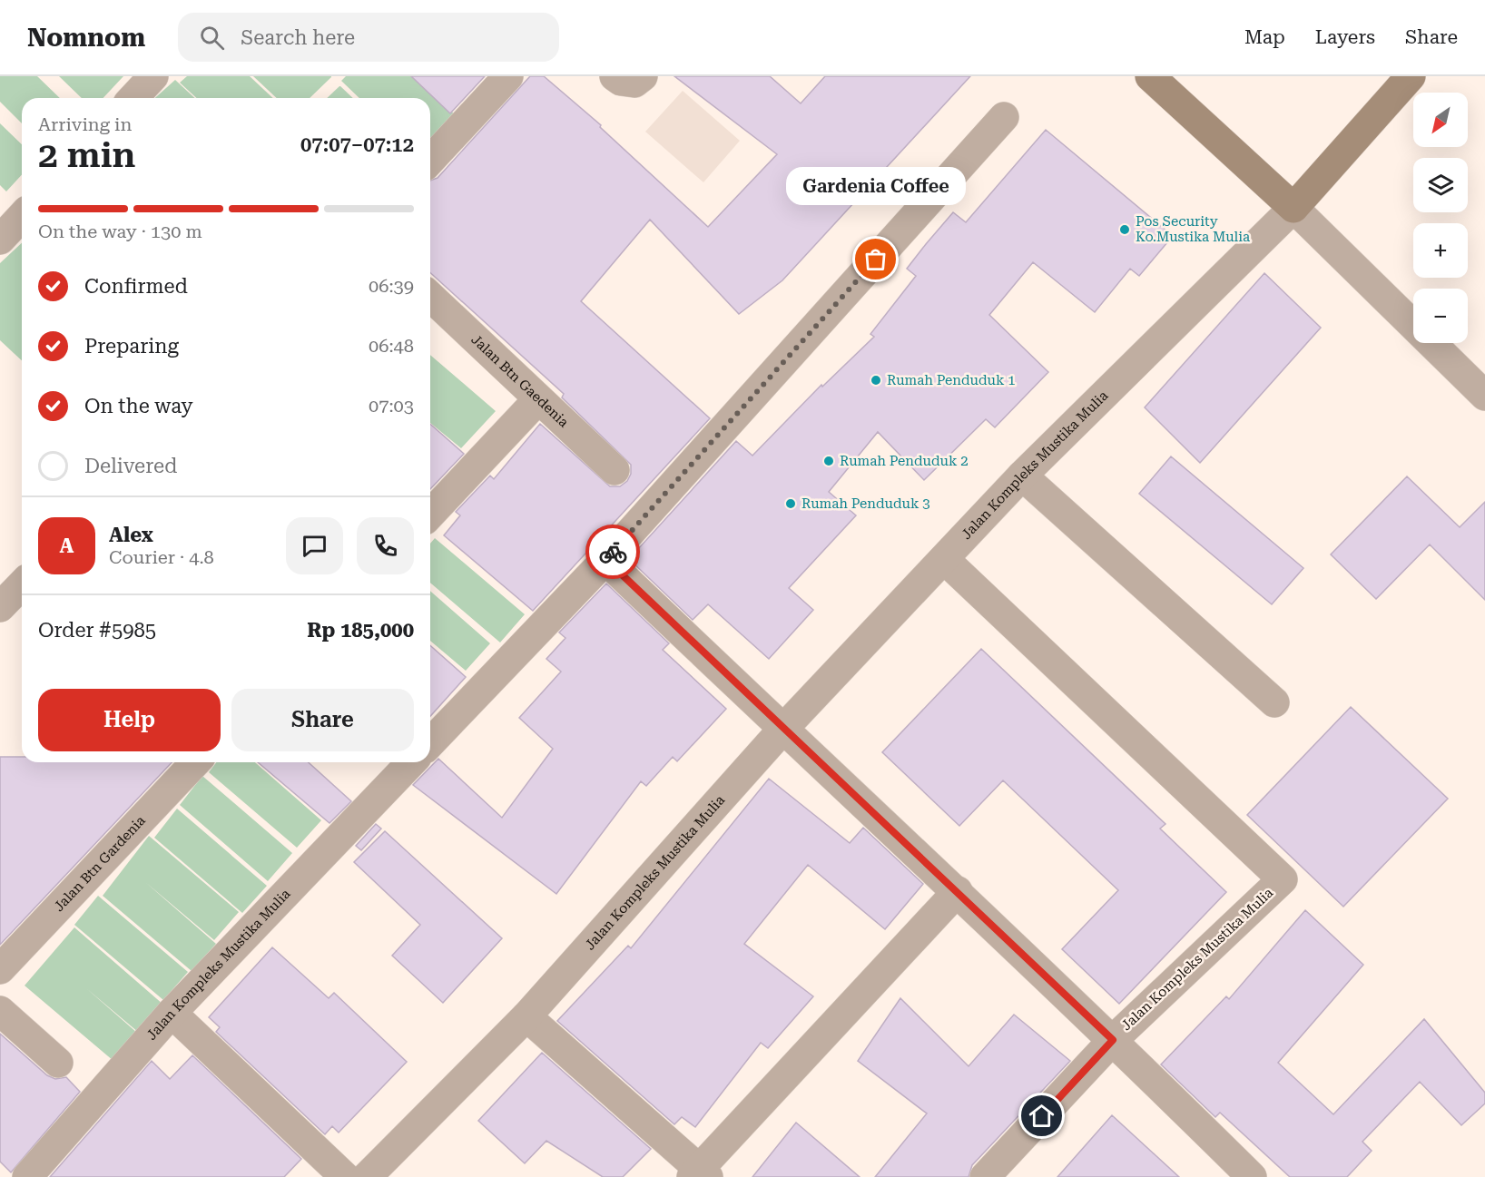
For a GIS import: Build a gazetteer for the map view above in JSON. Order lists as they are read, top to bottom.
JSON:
{
  "streets": {
    "street": ["Jalan Btn Gaedenia", "Jalan Kompleks Mustika Mulia", "Jalan Btn Gardenia"]
  },
  "places": [
    "Pos Security Ko.Mustika Mulia",
    "Gardenia Coffee",
    "Rumah Penduduk 1",
    "Rumah Penduduk 2",
    "Rumah Penduduk 3"
  ],
  "north": "bottom left",
  "page": {
    "header": "Nomnom",
    "search": "Search here",
    "nav": ["Map", "Layers", "Share"],
    "map_buttons": ["+", "−"],
    "heading": ["2 min", "Arriving in", "07:07–07:12"],
    "panel": [
      "Alex",
      "Courier · 4.8",
      "Order #5985",
      "Rp 185,000"
    ],
    "bubble": "Gardenia Coffee",
    "bar": "On the way · 130 m",
    "list": [
      ["Confirmed", "06:39"],
      ["Preparing", "06:48"],
      ["On the way", "07:03"],
      "Delivered"
    ],
    "round": "A",
    "buttons": ["Help", "Share"]
  }
}
